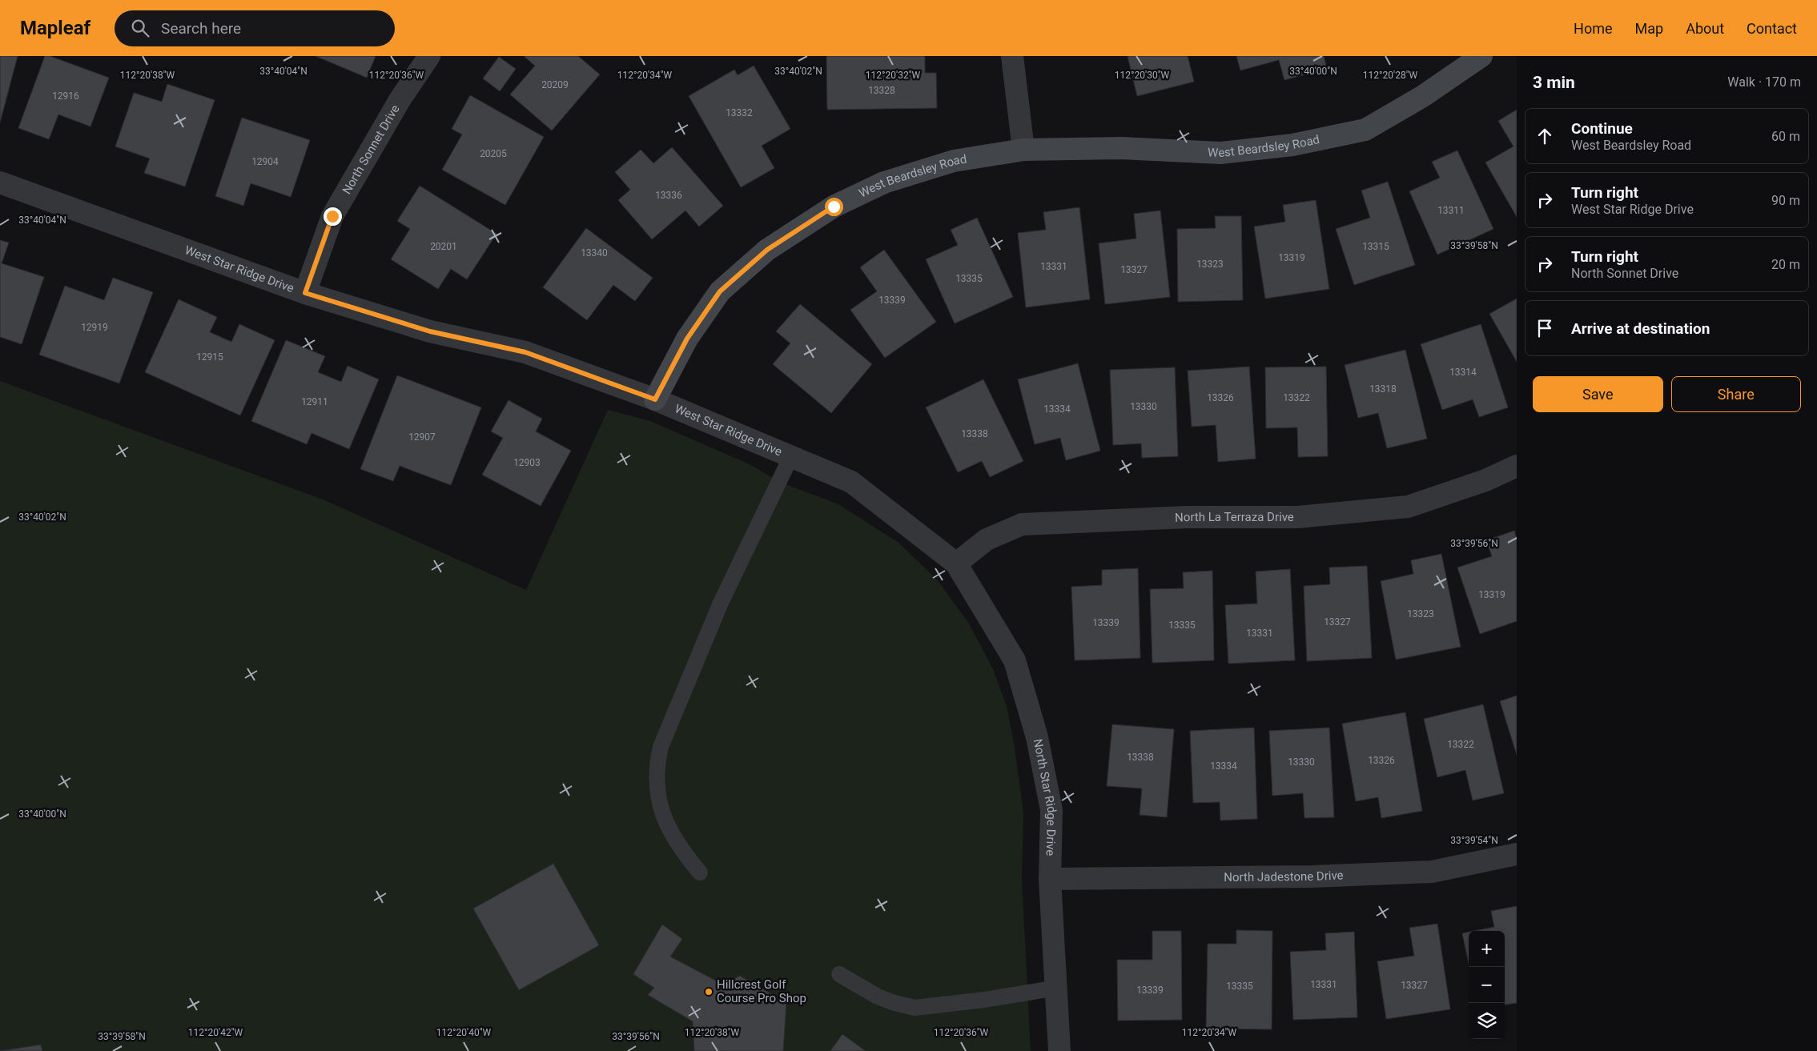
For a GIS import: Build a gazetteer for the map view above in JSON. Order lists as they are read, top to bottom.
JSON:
{
  "streets": {
    "street": [
      "West Beardsley Road",
      "North Sonnet Drive",
      "West Star Ridge Drive",
      "North La Terraza Drive",
      "North Star Ridge Drive",
      "North Jadestone Drive"
    ]
  },
  "crossings": [
    ["West Beardsley Road", "West Star Ridge Drive"],
    ["North Sonnet Drive", "West Star Ridge Drive"],
    ["West Star Ridge Drive", "North La Terraza Drive"],
    ["West Star Ridge Drive", "North Star Ridge Drive"],
    ["North La Terraza Drive", "North Star Ridge Drive"],
    ["North Star Ridge Drive", "North Jadestone Drive"]
  ],
  "places": ["Hillcrest Golf Course Pro Shop"],
  "house_numbers": [
    "20209",
    "13328",
    "12916",
    "13332",
    "20205",
    "12904",
    "13336",
    "13311",
    "20201",
    "13315",
    "13340",
    "13319",
    "13323",
    "13331",
    "13327",
    "13335",
    "13339",
    "12919",
    "12915",
    "13314",
    "13318",
    "13326",
    "13322",
    "12911",
    "13330",
    "13334",
    "13338",
    "12907",
    "12903",
    "13319",
    "13323",
    "13327",
    "13339",
    "13335",
    "13331",
    "13322",
    "13338",
    "13326",
    "13330",
    "13334",
    "13331",
    "13327",
    "13335",
    "13339"
  ],
  "page": {
    "header": "Mapleaf",
    "search": "Search here",
    "nav": [
      "Home",
      "Map",
      "About",
      "Contact"
    ],
    "heading": ["3 min", "Walk · 170 m"],
    "list": [
      ["Continue", "West Beardsley Road", "60 m"],
      ["Turn right", "West Star Ridge Drive", "90 m"],
      ["Turn right", "North Sonnet Drive", "20 m"],
      "Arrive at destination"
    ],
    "buttons": ["Save", "Share"],
    "map_buttons": ["+", "−"]
  },
  "coordinates": [
    "33°40'04\"N",
    "33°40'02\"N",
    "33°40'00\"N",
    "112°20'38\"W",
    "112°20'36\"W",
    "112°20'34\"W",
    "112°20'32\"W",
    "112°20'30\"W",
    "112°20'28\"W",
    "33°39'58\"N",
    "33°39'56\"N",
    "33°39'54\"N",
    "112°20'42\"W",
    "112°20'40\"W"
  ]
}
